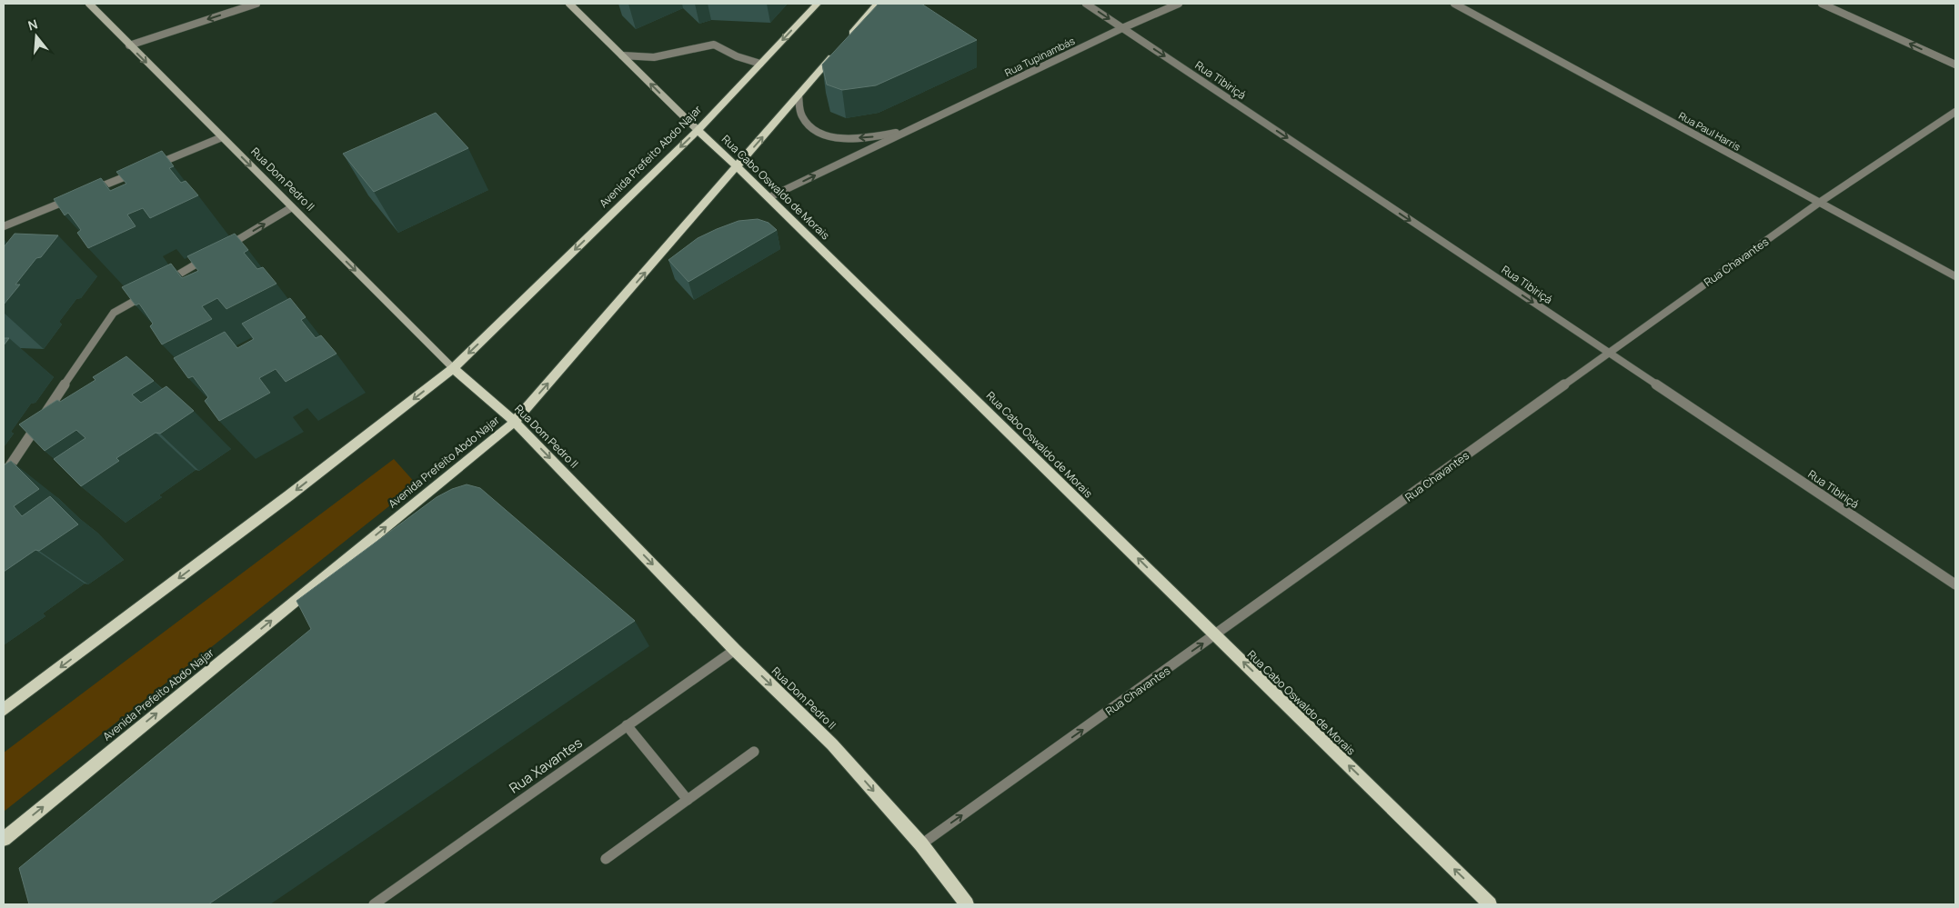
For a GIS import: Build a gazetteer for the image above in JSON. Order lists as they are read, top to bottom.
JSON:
{
  "streets": {
    "main road": ["Avenida Prefeito Abdo Najar", "Rua Dom Pedro II", "Rua Cabo Oswaldo de Morais"],
    "street": [
      "Rua Tupinambás",
      "Rua Tibiriçá",
      "Rua Paul Harris",
      "Rua Chavantes",
      "Rua Xavantes"
    ]
  },
  "crossings": [
    ["Rua Tupinambás", "Rua Tibiriçá"],
    ["Rua Tupinambás", "Avenida Prefeito Abdo Najar"],
    ["Rua Tupinambás", "Rua Cabo Oswaldo de Morais"],
    ["Rua Tibiriçá", "Rua Chavantes"],
    ["Rua Paul Harris", "Rua Chavantes"],
    ["Avenida Prefeito Abdo Najar", "Rua Dom Pedro II"],
    ["Avenida Prefeito Abdo Najar", "Rua Cabo Oswaldo de Morais"],
    ["Rua Dom Pedro II", "Rua Chavantes"],
    ["Rua Dom Pedro II", "Rua Xavantes"],
    ["Rua Cabo Oswaldo de Morais", "Rua Chavantes"]
  ],
  "one_way": ["Rua Tibiriçá", "Rua Dom Pedro II", "Rua Cabo Oswaldo de Morais"],
  "north": "top"
}
